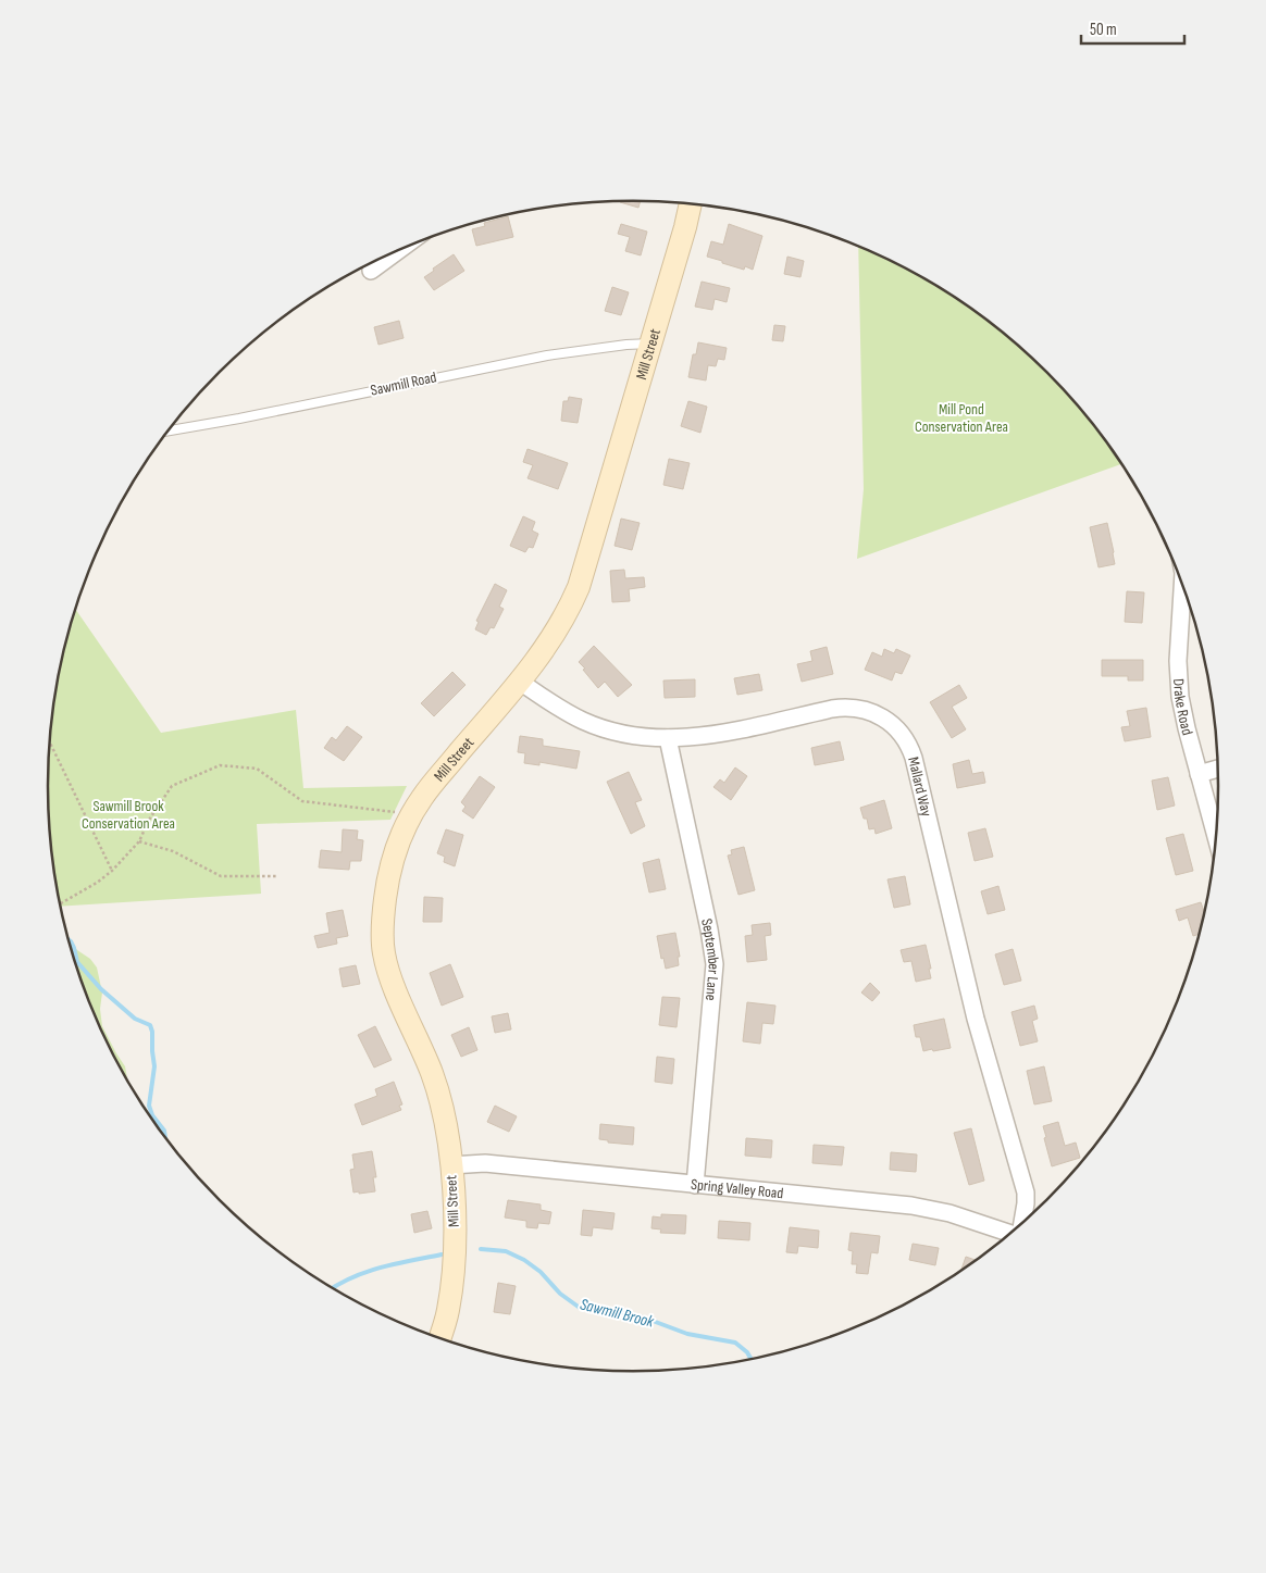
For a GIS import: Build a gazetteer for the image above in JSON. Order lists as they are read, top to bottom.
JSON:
{
  "streets": {
    "street": [
      "Mill Street",
      "Drake Road",
      "Mallard Way",
      "September Lane",
      "Spring Valley Road"
    ],
    "lane": ["Sawmill Road"]
  },
  "crossings": [
    ["Mill Street", "Sawmill Road"],
    ["Mill Street", "Mallard Way"],
    ["Mill Street", "Spring Valley Road"],
    ["Mallard Way", "September Lane"],
    ["September Lane", "Spring Valley Road"]
  ],
  "water": ["Sawmill Brook"],
  "parks": ["Mill Pond Conservation Area", "Sawmill Brook Conservation Area"],
  "scale_bar": "50 m"
}
